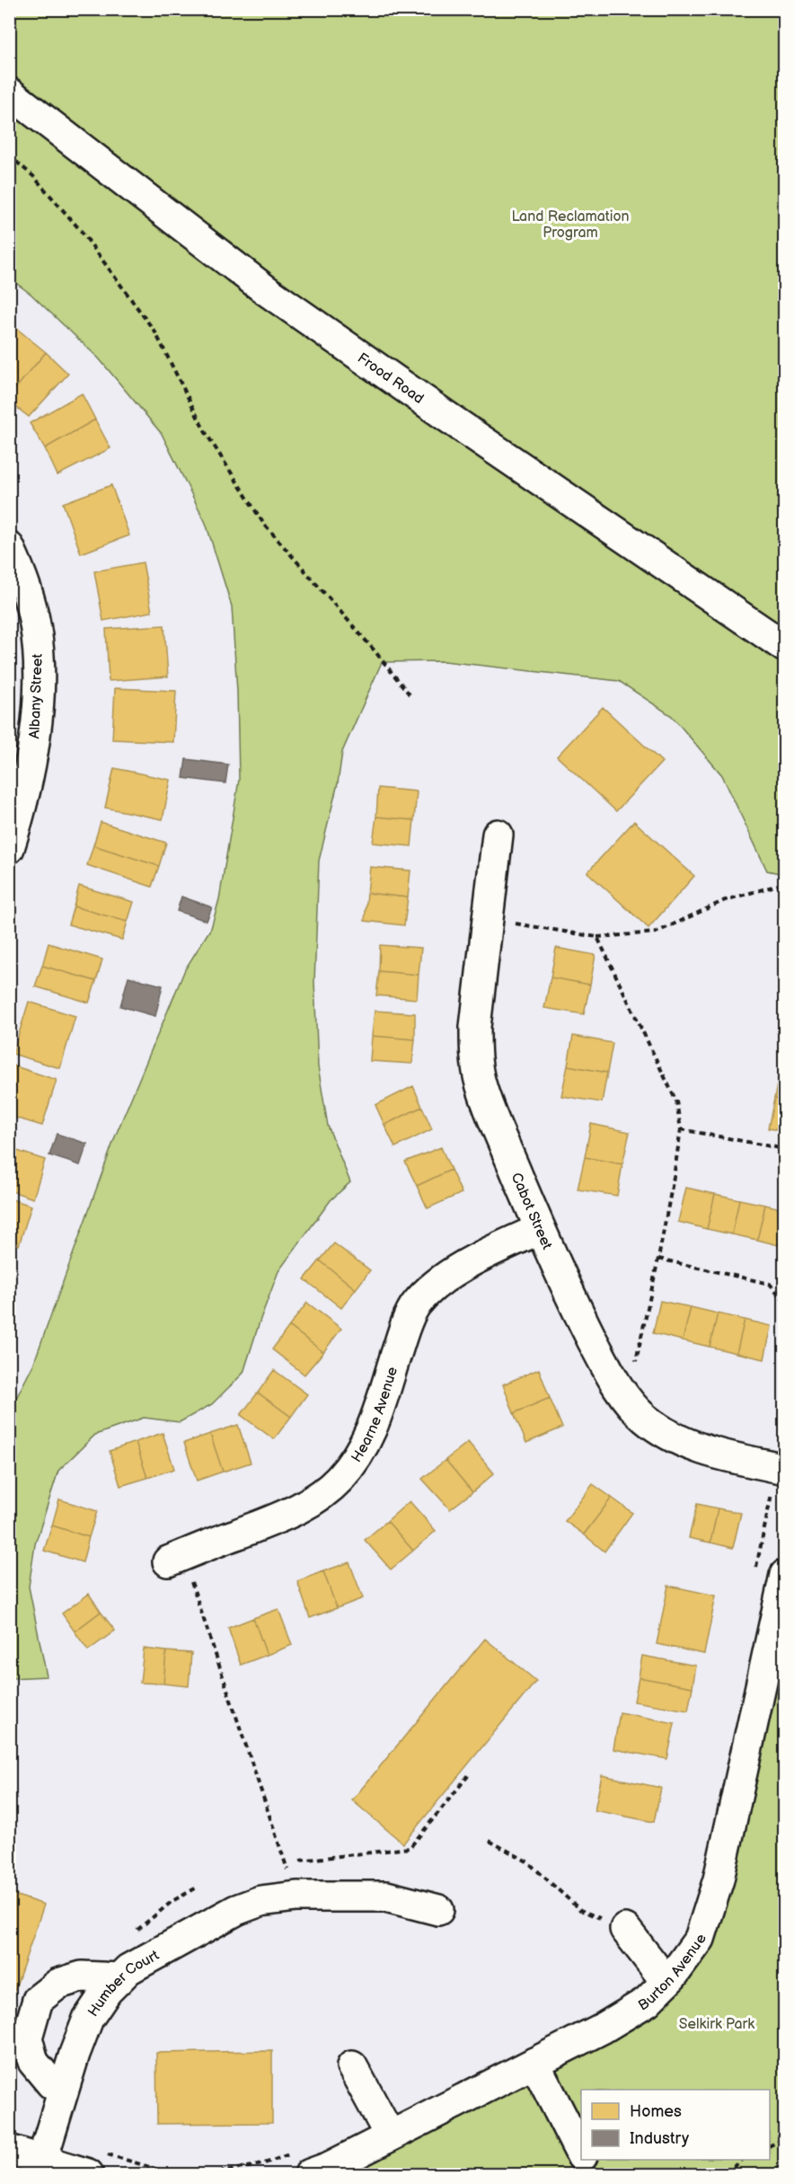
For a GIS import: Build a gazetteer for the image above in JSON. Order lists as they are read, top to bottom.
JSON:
{
  "streets": {
    "street": [
      "Frood Road",
      "Albany Street",
      "Cabot Street",
      "Hearne Avenue",
      "Burton Avenue",
      "Humber Court"
    ]
  },
  "crossings": [
    ["Cabot Street", "Hearne Avenue"]
  ],
  "parks": ["Land Reclamation Program", "Selkirk Park"],
  "legend": ["Homes", "Industry"]
}
